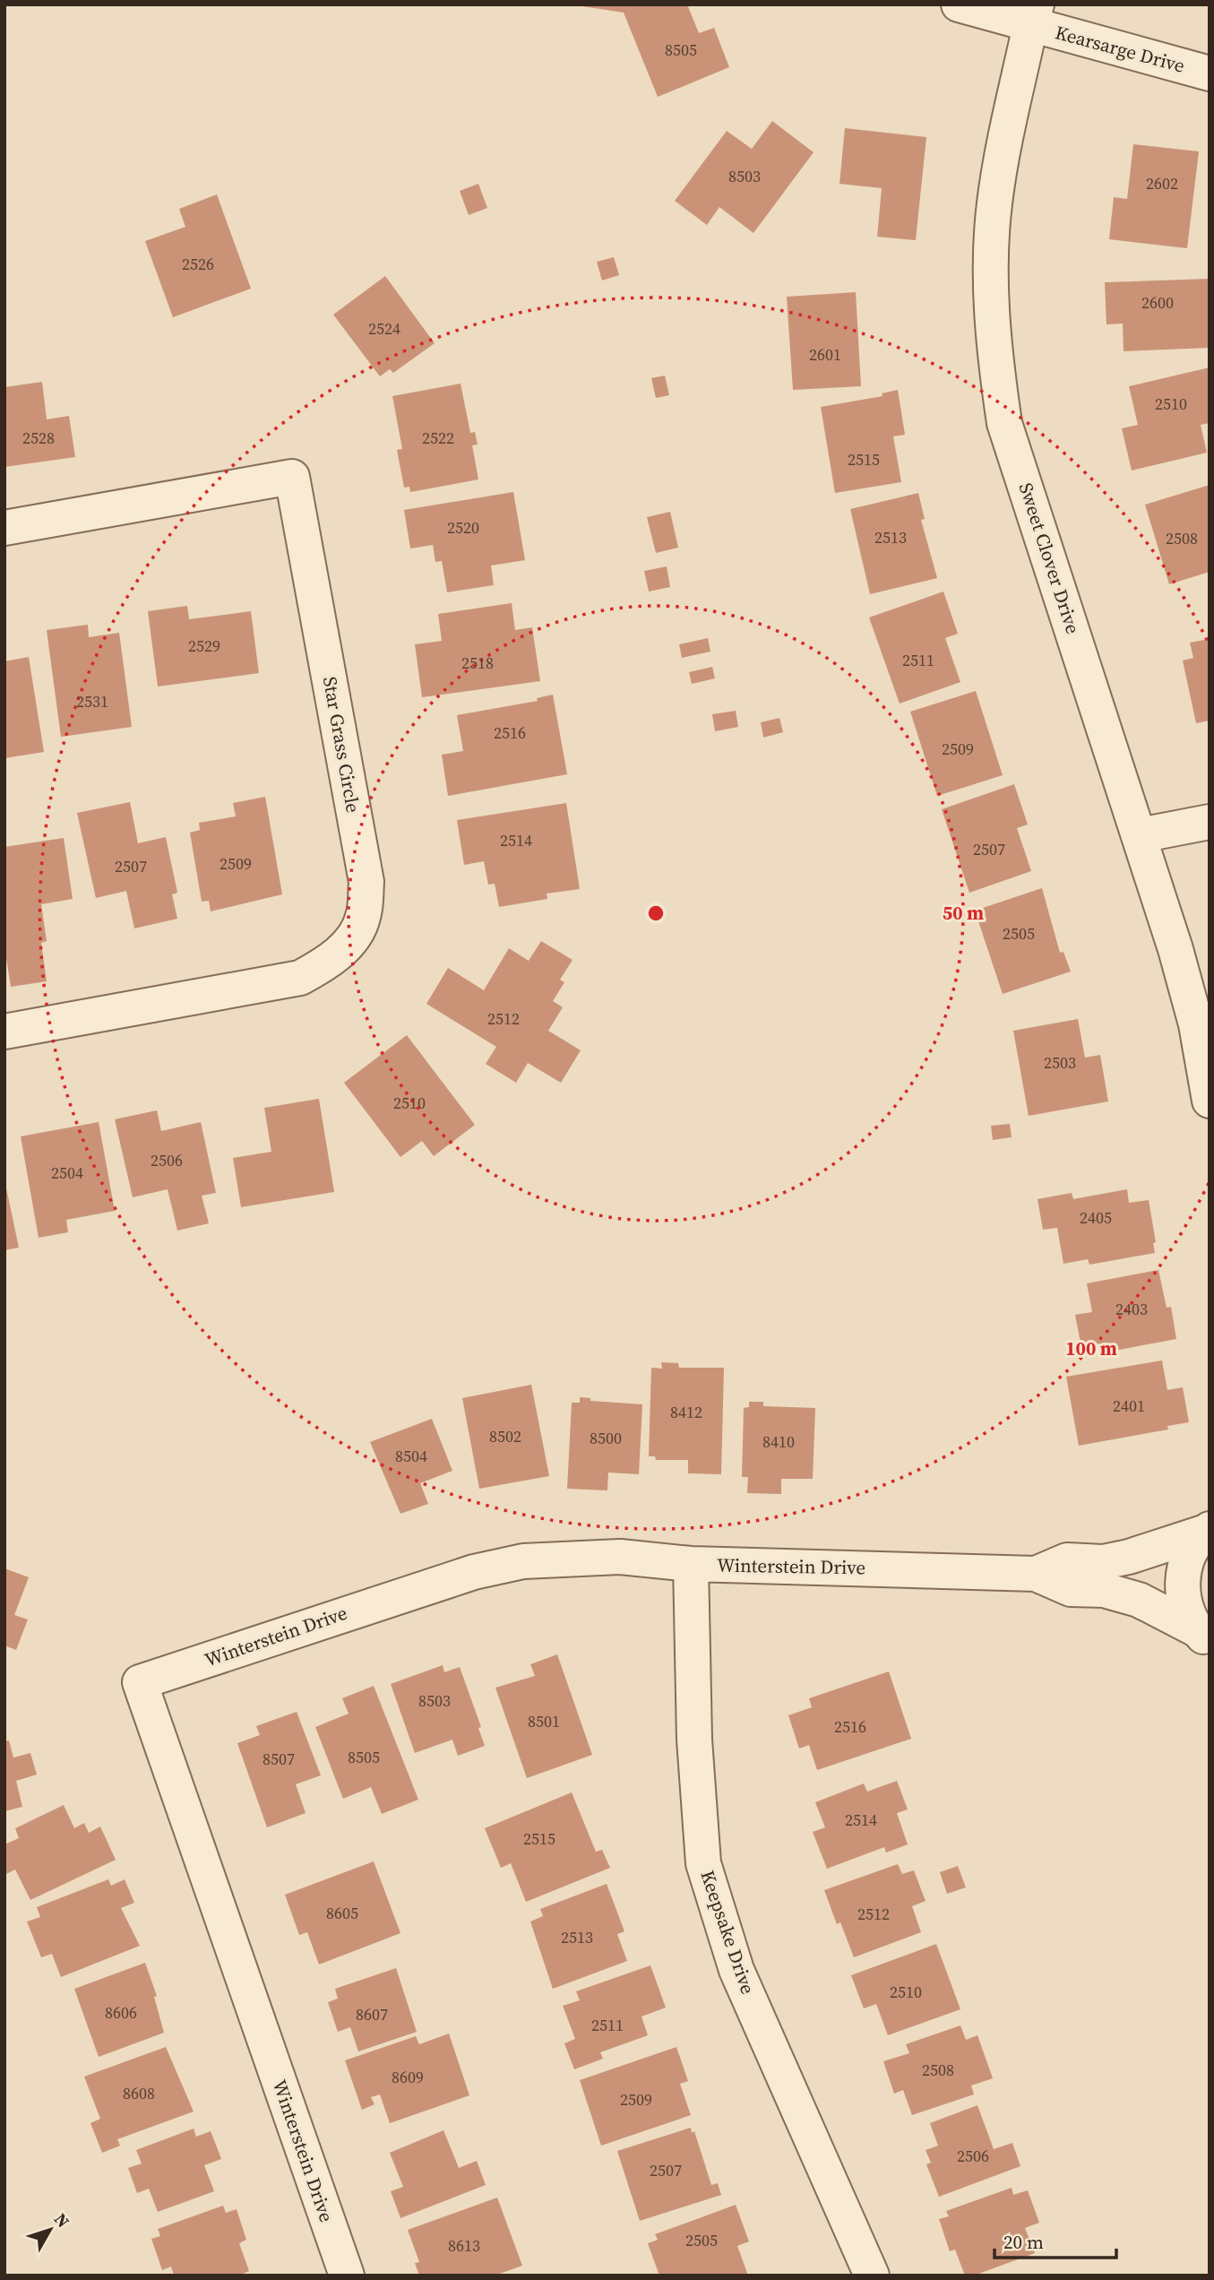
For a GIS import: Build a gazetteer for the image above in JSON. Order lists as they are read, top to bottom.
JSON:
{
  "streets": {
    "street": [
      "Kearsarge Drive",
      "Sweet Clover Drive",
      "Star Grass Circle",
      "Winterstein Drive",
      "Keepsake Drive"
    ]
  },
  "crossings": [
    ["Kearsarge Drive", "Sweet Clover Drive"],
    ["Winterstein Drive", "Keepsake Drive"]
  ],
  "house_numbers": [
    "8505",
    "8503",
    "2602",
    "2526",
    "2600",
    "2524",
    "2601",
    "2510",
    "2528",
    "2522",
    "2515",
    "2520",
    "2513",
    "2508",
    "2529",
    "2511",
    "2518",
    "2531",
    "2516",
    "2509",
    "2514",
    "2507",
    "2509",
    "2507",
    "2505",
    "2512",
    "2503",
    "2510",
    "2506",
    "2504",
    "2405",
    "2403",
    "2401",
    "8412",
    "8502",
    "8500",
    "8410",
    "8504",
    "8503",
    "8501",
    "2516",
    "8505",
    "8507",
    "2514",
    "2515",
    "8605",
    "2512",
    "2513",
    "2510",
    "8606",
    "8607",
    "2511",
    "2508",
    "8609",
    "8608",
    "2509",
    "2506",
    "2507",
    "2505",
    "8613"
  ],
  "scale_bar": "20 m",
  "north": "top right",
  "rings": ["50 m", "100 m"]
}
